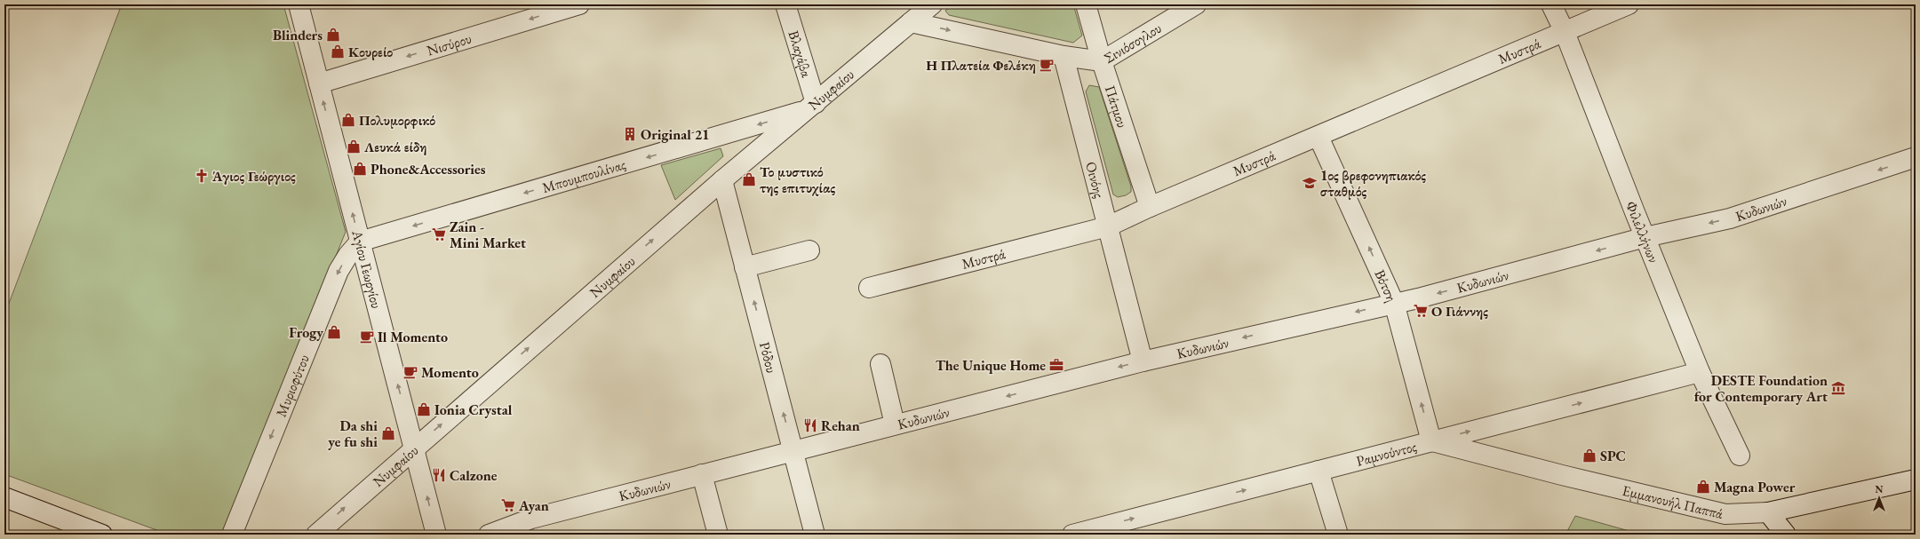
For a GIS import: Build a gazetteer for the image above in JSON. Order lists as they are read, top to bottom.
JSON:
{
  "streets": {
    "street": [
      "Σινιόσογλου",
      "Νισύρου",
      "Μυστρά",
      "Βλαχάβα",
      "Νυμφαίου",
      "Πάτμου",
      "Μπουμπουλίνας",
      "Οινόης",
      "Κυδωνιών",
      "Φιλελλήνων",
      "Αγίου Γεωργίου",
      "Βότση",
      "Ρόδου",
      "Μυριοφύτου",
      "Ραμνούντος",
      "Εμμανουήλ Παππά"
    ]
  },
  "crossings": [
    ["Σινιόσογλου", "Πάτμου"],
    ["Σινιόσογλου", "Οινόης"],
    ["Νισύρου", "Αγίου Γεωργίου"],
    ["Μυστρά", "Πάτμου"],
    ["Μυστρά", "Οινόης"],
    ["Μυστρά", "Φιλελλήνων"],
    ["Μυστρά", "Βότση"],
    ["Βλαχάβα", "Νυμφαίου"],
    ["Βλαχάβα", "Μπουμπουλίνας"],
    ["Νυμφαίου", "Μπουμπουλίνας"],
    ["Νυμφαίου", "Αγίου Γεωργίου"],
    ["Νυμφαίου", "Ρόδου"],
    ["Μπουμπουλίνας", "Αγίου Γεωργίου"],
    ["Μπουμπουλίνας", "Μυριοφύτου"],
    ["Οινόης", "Κυδωνιών"],
    ["Κυδωνιών", "Φιλελλήνων"],
    ["Κυδωνιών", "Βότση"],
    ["Κυδωνιών", "Ρόδου"],
    ["Φιλελλήνων", "Ραμνούντος"],
    ["Αγίου Γεωργίου", "Μυριοφύτου"],
    ["Βότση", "Ραμνούντος"],
    ["Βότση", "Εμμανουήλ Παππά"],
    ["Ραμνούντος", "Εμμανουήλ Παππά"]
  ],
  "one_way": [
    "Νισύρου",
    "Νυμφαίου",
    "Μπουμπουλίνας",
    "Κυδωνιών",
    "Αγίου Γεωργίου",
    "Βότση",
    "Μυριοφύτου",
    "Ραμνούντος"
  ],
  "places": {
    "shop": [
      "Blinders",
      "Κουρείο",
      "Πολυμορφικό",
      "Λευκά είδη",
      "Phone&Accessories",
      "Το μυστικό της επιτυχίας",
      "Frogy",
      "Ionia Crystal",
      "Da shi ye fu shi",
      "SPC",
      "Magna Power"
    ],
    "cafe": ["Η Πλατεία Φελέκη", "Il Momento", "Momento"],
    "building": ["Original 21"],
    "church": ["Άγιος Γεώργιος"],
    "school or university": ["1ος βρεφονηπιακός σταθμός"],
    "supermarket": ["Zain - Mini Market", "Ο Γιάννης", "Ayan"],
    "office": ["The Unique Home"],
    "museum": ["DESTE Foundation for Contemporary Art"],
    "restaurant": ["Rehan", "Calzone"]
  },
  "north": "top"
}
